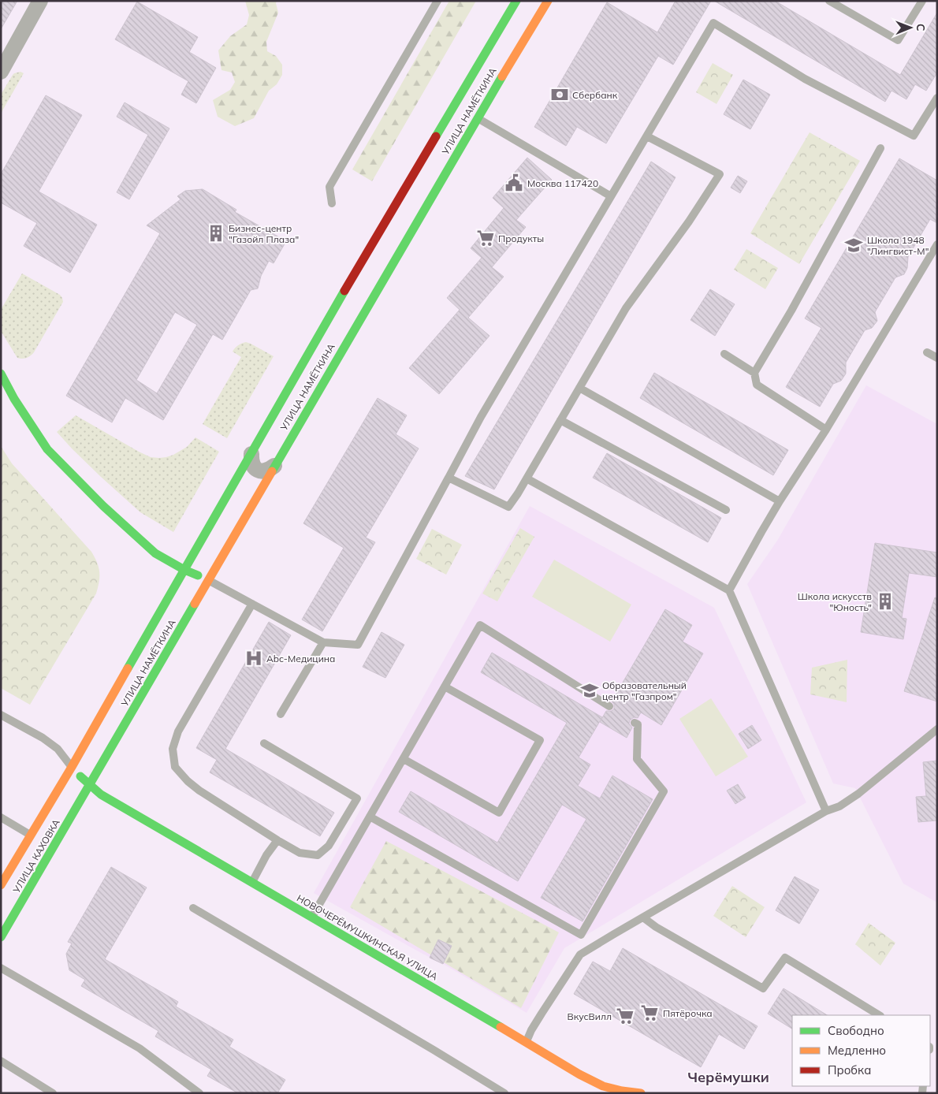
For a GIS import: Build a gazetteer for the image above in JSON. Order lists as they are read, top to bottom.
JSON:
{
  "streets": {
    "main road": ["УЛИЦА НАМЁТКИНА", "УЛИЦА КАХОВКА", "НОВОЧЕРЁМУШКИНСКАЯ УЛИЦА"]
  },
  "crossings": [
    ["УЛИЦА НАМЁТКИНА", "УЛИЦА КАХОВКА"],
    ["УЛИЦА НАМЁТКИНА", "НОВОЧЕРЁМУШКИНСКАЯ УЛИЦА"],
    ["УЛИЦА КАХОВКА", "НОВОЧЕРЁМУШКИНСКАЯ УЛИЦА"]
  ],
  "districts": ["Черёмушки"],
  "places": {
    "bank": ["Сбербанк"],
    "public building": ["Москва 117420"],
    "building": ["Бизнес-центр \"Газойл Плаза\"", "Школа искусств \"Юность\""],
    "supermarket": ["Продукты", "Пятёрочка", "ВкусВилл"],
    "school or university": ["Школа 1948 \"Лингвист-М\"", "Образовательный центр \"Газпром\""],
    "hospital": ["Abc-Медицина"]
  },
  "legend": ["Свободно", "Медленно", "Пробка"],
  "north": "right"
}
